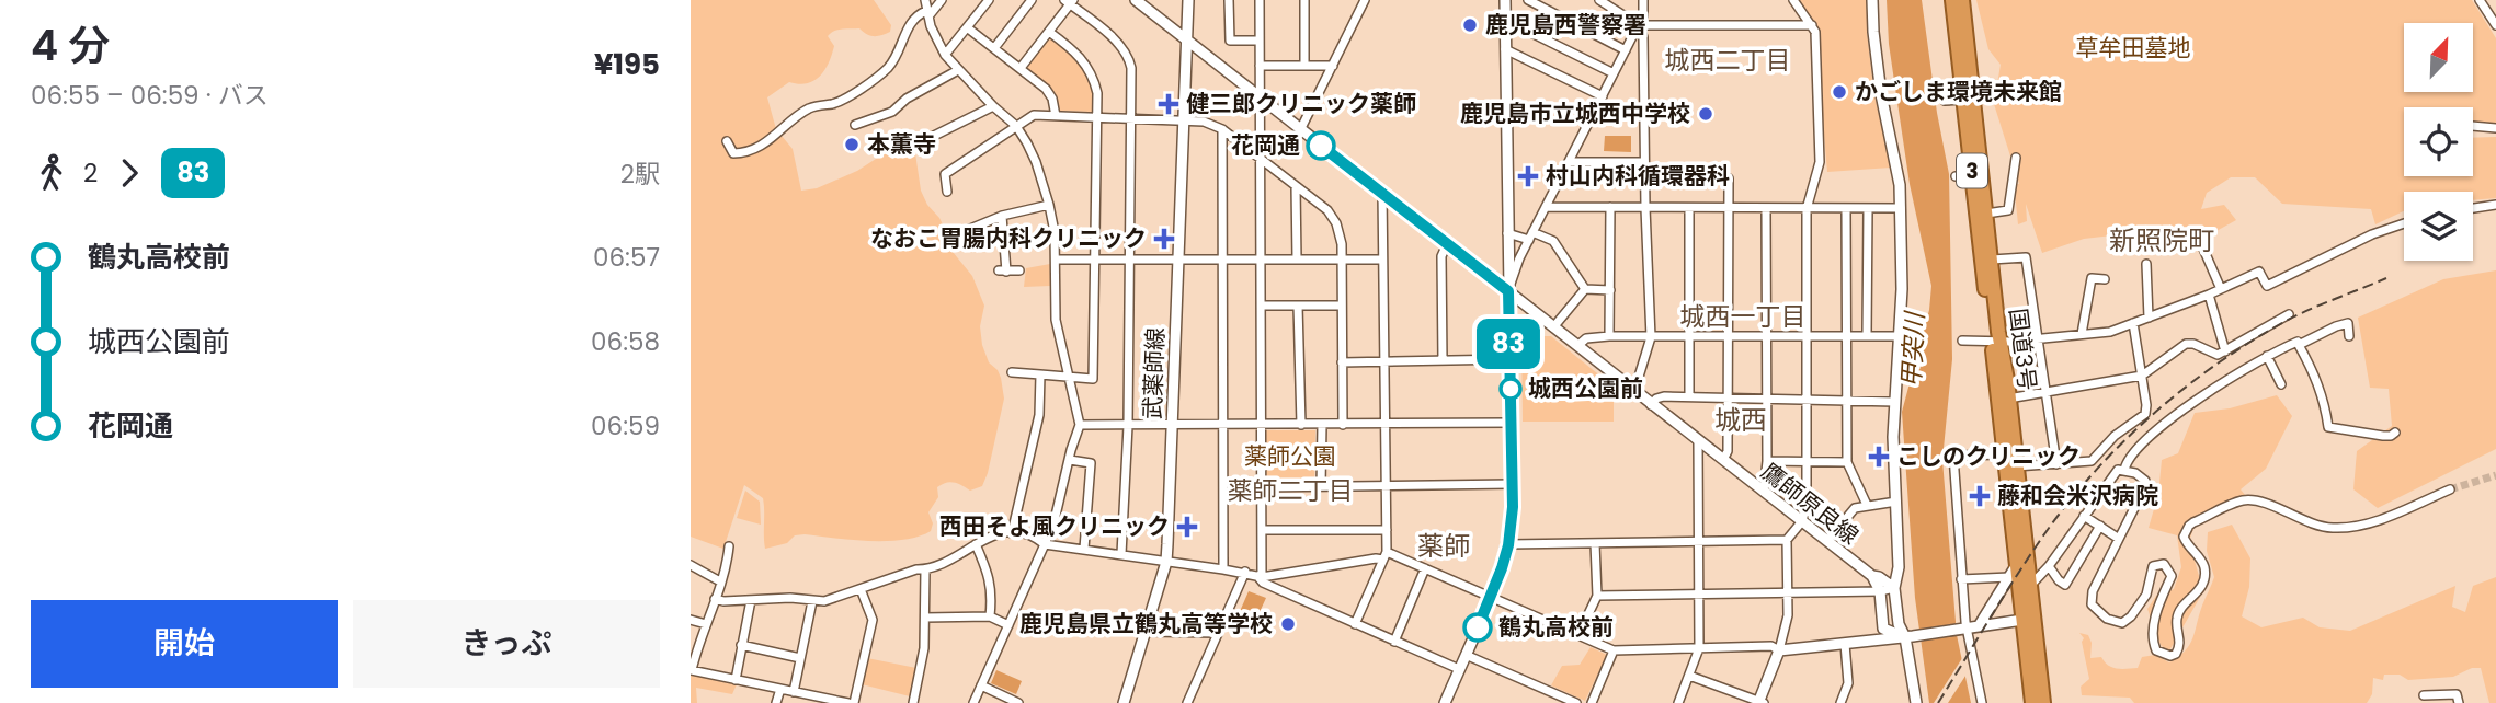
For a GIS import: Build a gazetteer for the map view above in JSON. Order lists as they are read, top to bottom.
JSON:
{
  "streets": {
    "highway": ["3", "国道3号"],
    "street": ["武薬師線", "鷹師原良線"]
  },
  "crossings": [
    ["武薬師線", "鷹師原良線"]
  ],
  "districts": [
    "城西二丁目",
    "新照院町",
    "城西一丁目",
    "城西",
    "薬師二丁目",
    "薬師"
  ],
  "water": ["甲突川"],
  "parks": ["草牟田墓地", "薬師公園"],
  "places": {
    "other": [
      "鹿児島西警察署",
      "かごしま環境未来館",
      "鹿児島市立城西中学校",
      "本薫寺",
      "花岡通",
      "城西公園前",
      "鹿児島県立鶴丸高等学校",
      "鶴丸高校前"
    ],
    "health": [
      "健三郎クリニック薬師",
      "村山内科循環器科",
      "なおこ胃腸内科クリニック",
      "こしのクリニック",
      "藤和会米沢病院",
      "西田そよ風クリニック"
    ]
  },
  "lines": ["bus line 83"],
  "north": "top right",
  "page": {
    "heading": ["4 分", "06:55 – 06:59 · バス", "¥195"],
    "on_map": "83",
    "legs": ["2", "83", "2駅"],
    "list": [
      {
        "name": "鶴丸高校前",
        "value": "06:57"
      },
      {
        "name": "城西公園前",
        "value": "06:58"
      },
      {
        "name": "花岡通",
        "value": "06:59"
      }
    ],
    "buttons": ["開始", "きっぷ"]
  }
}
